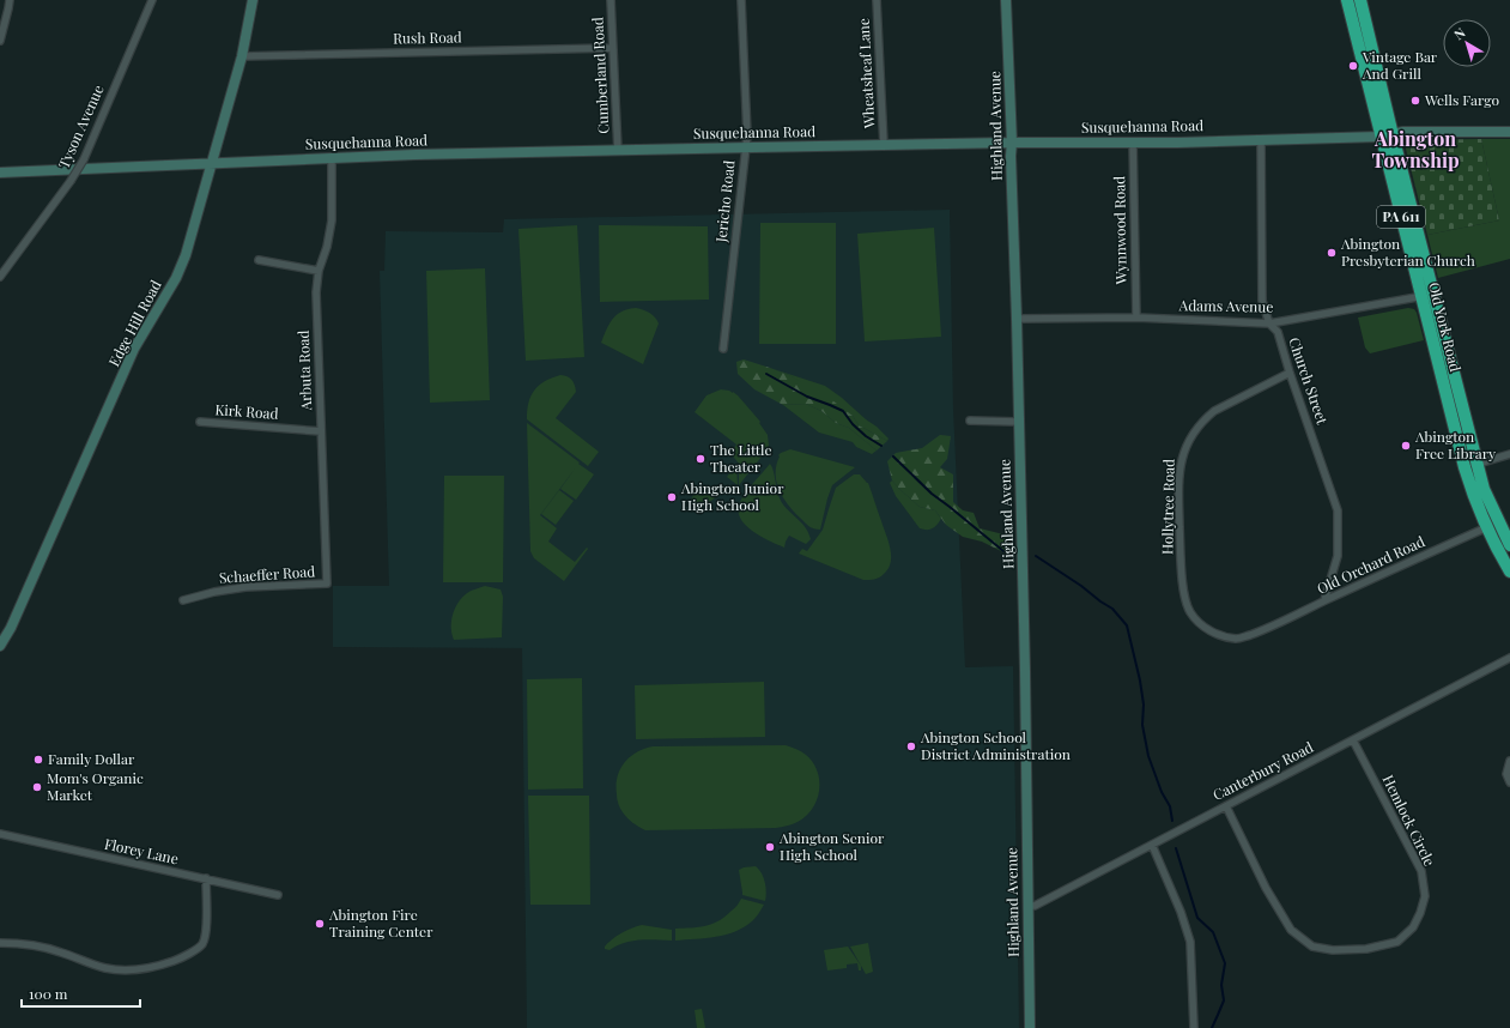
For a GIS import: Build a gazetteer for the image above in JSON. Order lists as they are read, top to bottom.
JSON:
{
  "streets": {
    "highway": ["PA 611", "Old York Road"],
    "street": [
      "Rush Road",
      "Wheatsheaf Lane",
      "Cumberland Road",
      "Highland Avenue",
      "Tyson Avenue",
      "Susquehanna Road",
      "Jericho Road",
      "Wynnwood Road",
      "Adams Avenue",
      "Edge Hill Road",
      "Arbuta Road",
      "Church Street",
      "Kirk Road",
      "Hollytree Road",
      "Old Orchard Road",
      "Schaeffer Road",
      "Canterbury Road",
      "Hemlock Circle",
      "Florey Lane"
    ]
  },
  "crossings": [
    ["Rush Road", "Cumberland Road"],
    ["Rush Road", "Edge Hill Road"],
    ["Wheatsheaf Lane", "Susquehanna Road"],
    ["Cumberland Road", "Susquehanna Road"],
    ["Highland Avenue", "Susquehanna Road"],
    ["Highland Avenue", "Adams Avenue"],
    ["Highland Avenue", "Canterbury Road"],
    ["Susquehanna Road", "Jericho Road"],
    ["Susquehanna Road", "Wynnwood Road"],
    ["Susquehanna Road", "Edge Hill Road"],
    ["Susquehanna Road", "Old York Road"],
    ["Susquehanna Road", "Arbuta Road"],
    ["Susquehanna Road", "Church Street"],
    ["Wynnwood Road", "Adams Avenue"],
    ["Adams Avenue", "Old York Road"],
    ["Adams Avenue", "Church Street"],
    ["Old York Road", "Old Orchard Road"],
    ["Arbuta Road", "Kirk Road"],
    ["Arbuta Road", "Schaeffer Road"],
    ["Church Street", "Hollytree Road"],
    ["Church Street", "Old Orchard Road"],
    ["Hollytree Road", "Old Orchard Road"],
    ["Canterbury Road", "Hemlock Circle"]
  ],
  "districts": ["Abington Township"],
  "places": [
    "Vintage Bar And Grill",
    "Wells Fargo",
    "Abington Presbyterian Church",
    "Abington Free Library",
    "The Little Theater",
    "Abington Junior High School",
    "Abington School District Administration",
    "Family Dollar",
    "Mom's Organic Market",
    "Abington Senior High School",
    "Abington Fire Training Center"
  ],
  "scale_bar": "100 m",
  "north": "top left"
}
